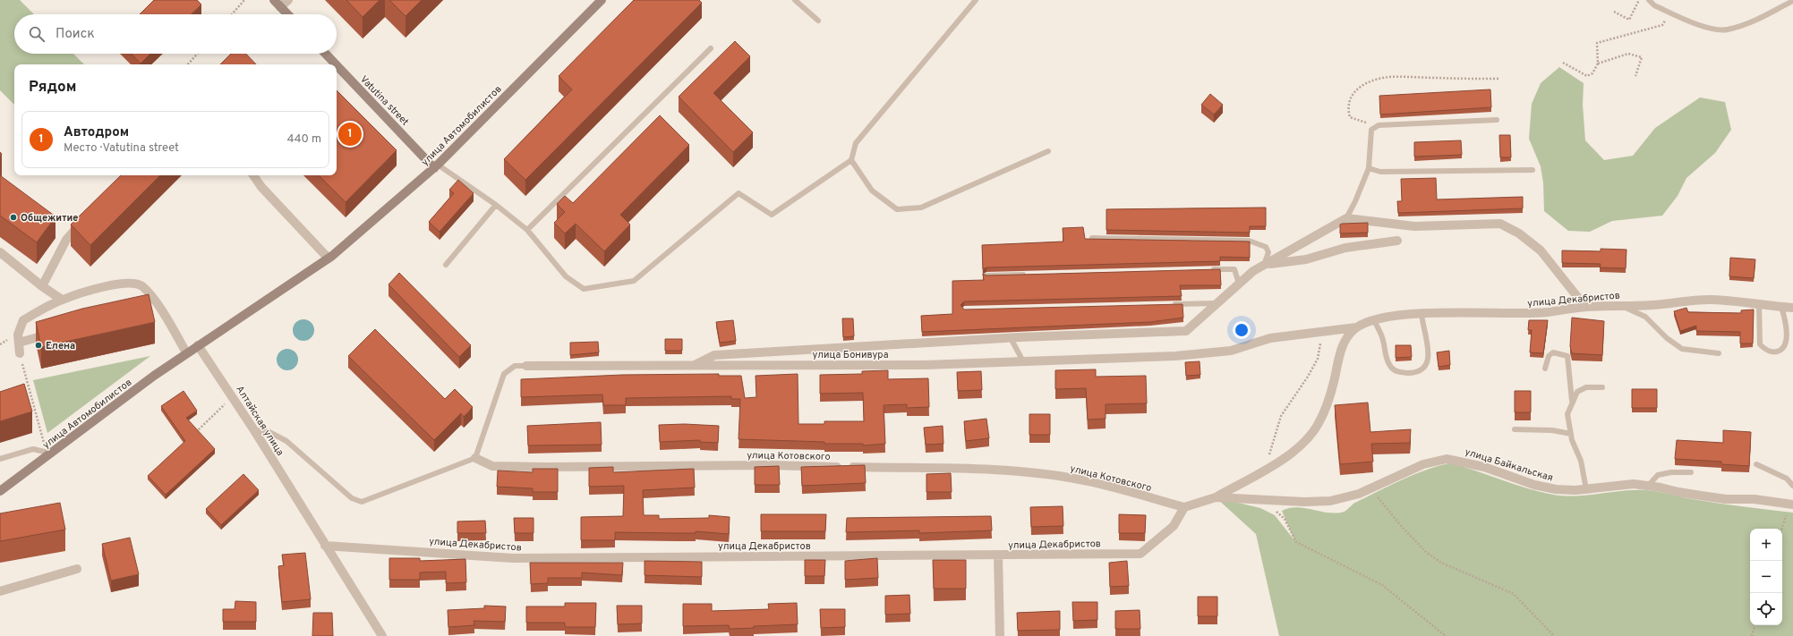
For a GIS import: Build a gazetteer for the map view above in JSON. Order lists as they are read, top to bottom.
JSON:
{
  "streets": {
    "street": [
      "Vatutina street",
      "улица Автомобилистов",
      "улица Декабристов",
      "улица Бонивура",
      "Алтайская улица",
      "улица Котовского",
      "улица Байкальская"
    ]
  },
  "crossings": [
    ["Vatutina street", "улица Автомобилистов"],
    ["улица Автомобилистов", "Алтайская улица"],
    ["улица Декабристов", "улица Бонивура"],
    ["улица Декабристов", "Алтайская улица"],
    ["улица Декабристов", "улица Котовского"],
    ["улица Декабристов", "улица Байкальская"],
    ["улица Котовского", "улица Байкальская"]
  ],
  "places": ["Общежитие", "Елена"],
  "page": {
    "search": "Поиск",
    "heading": "Рядом",
    "list": [
      {
        "mark": "1",
        "name": "Автодром",
        "note": "Место · Vatutina street",
        "value": "440 m"
      }
    ],
    "pins": "1",
    "map_buttons": ["+", "−"]
  }
}
